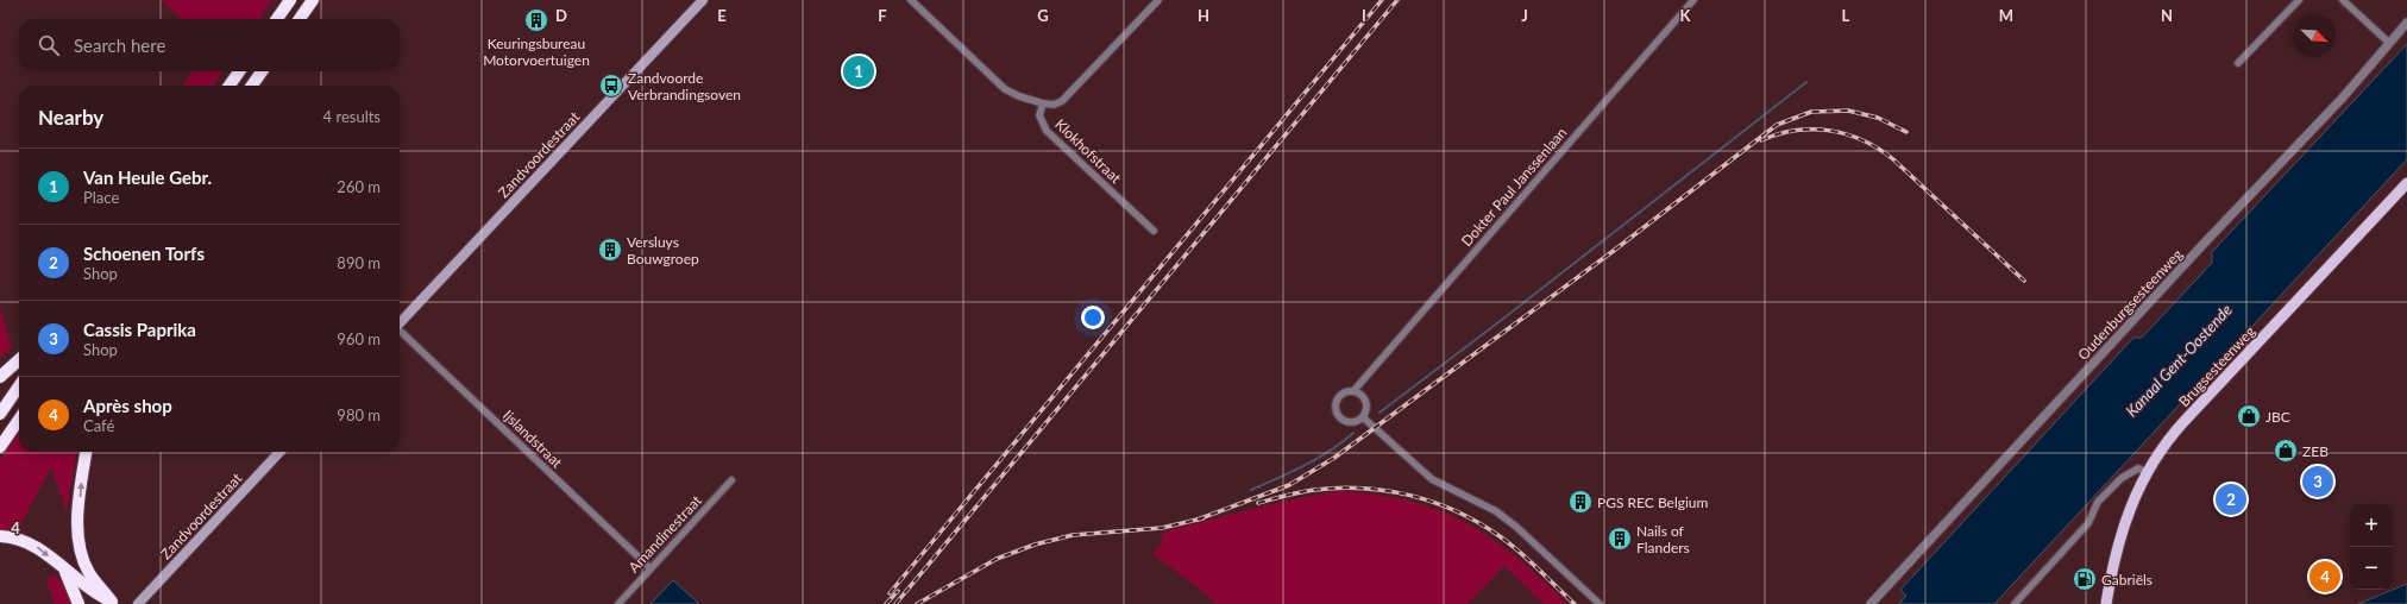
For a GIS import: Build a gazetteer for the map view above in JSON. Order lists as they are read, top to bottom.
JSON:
{
  "streets": {
    "main road": ["Zandvoordestraat", "Brugsesteenweg"],
    "street": [
      "Klokhofstraat",
      "Dokter Paul Janssenlaan",
      "Oudenburgsesteenweg",
      "Ijslandstraat",
      "Amandinestraat"
    ]
  },
  "crossings": [
    ["Ijslandstraat", "Amandinestraat"]
  ],
  "water": ["Kanaal Gent-Oostende"],
  "places": {
    "building": [
      "Keuringsbureau Motorvoertuigen",
      "Versluys Bouwgroep",
      "PGS REC Belgium",
      "Nails of Flanders"
    ],
    "bus stop": ["Zandvoorde Verbrandingsoven"],
    "shop": ["JBC", "ZEB"],
    "fuel station": ["Gabriëls"]
  },
  "north": "bottom right",
  "page": {
    "search": "Search here",
    "pins": [
      "1",
      "3",
      "2",
      "4"
    ],
    "heading": ["Nearby", "4 results"],
    "list": [
      {
        "mark": "1",
        "name": "Van Heule Gebr.",
        "note": "Place",
        "value": "260 m"
      },
      {
        "mark": "2",
        "name": "Schoenen Torfs",
        "note": "Shop",
        "value": "890 m"
      },
      {
        "mark": "3",
        "name": "Cassis Paprika",
        "note": "Shop",
        "value": "960 m"
      },
      {
        "mark": "4",
        "name": "Après shop",
        "note": "Café",
        "value": "980 m"
      }
    ],
    "map_buttons": ["+", "−"]
  },
  "grid": {
    "columns": [
      "D",
      "E",
      "F",
      "G",
      "H",
      "I",
      "J",
      "K",
      "L",
      "M",
      "N"
    ],
    "rows": ["4"]
  }
}
